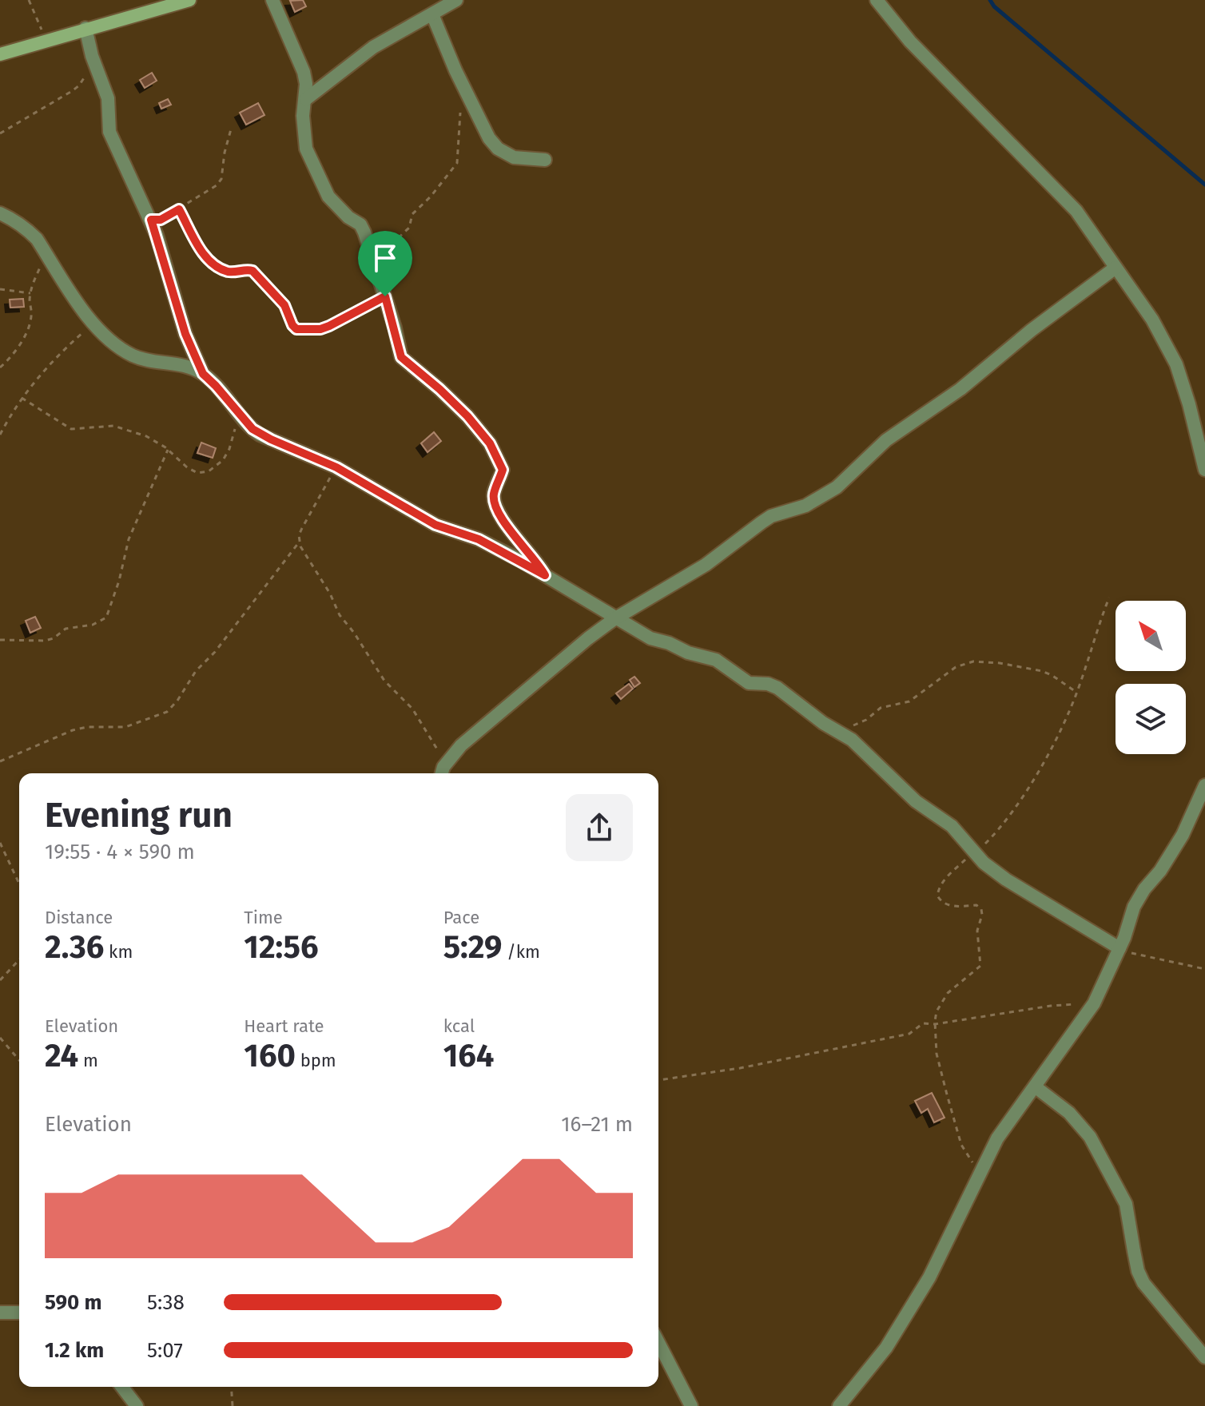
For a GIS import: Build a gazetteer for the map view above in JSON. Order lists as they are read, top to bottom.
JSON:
{
  "north": "top left",
  "page": {
    "heading": ["Evening run", "19:55 · 4 × 590 m"],
    "stats": [
      ["Distance", "2.36 km"],
      ["Time", "12:56"],
      ["Pace", "5:29 /km"],
      ["Elevation", "24 m"],
      ["Heart rate", "160 bpm"],
      ["kcal", "164"]
    ],
    "chart": ["Elevation", "16–21 m"],
    "list": [
      {
        "name": "590 m",
        "note": "5:38"
      },
      {
        "name": "1.2 km",
        "note": "5:07"
      }
    ]
  }
}
